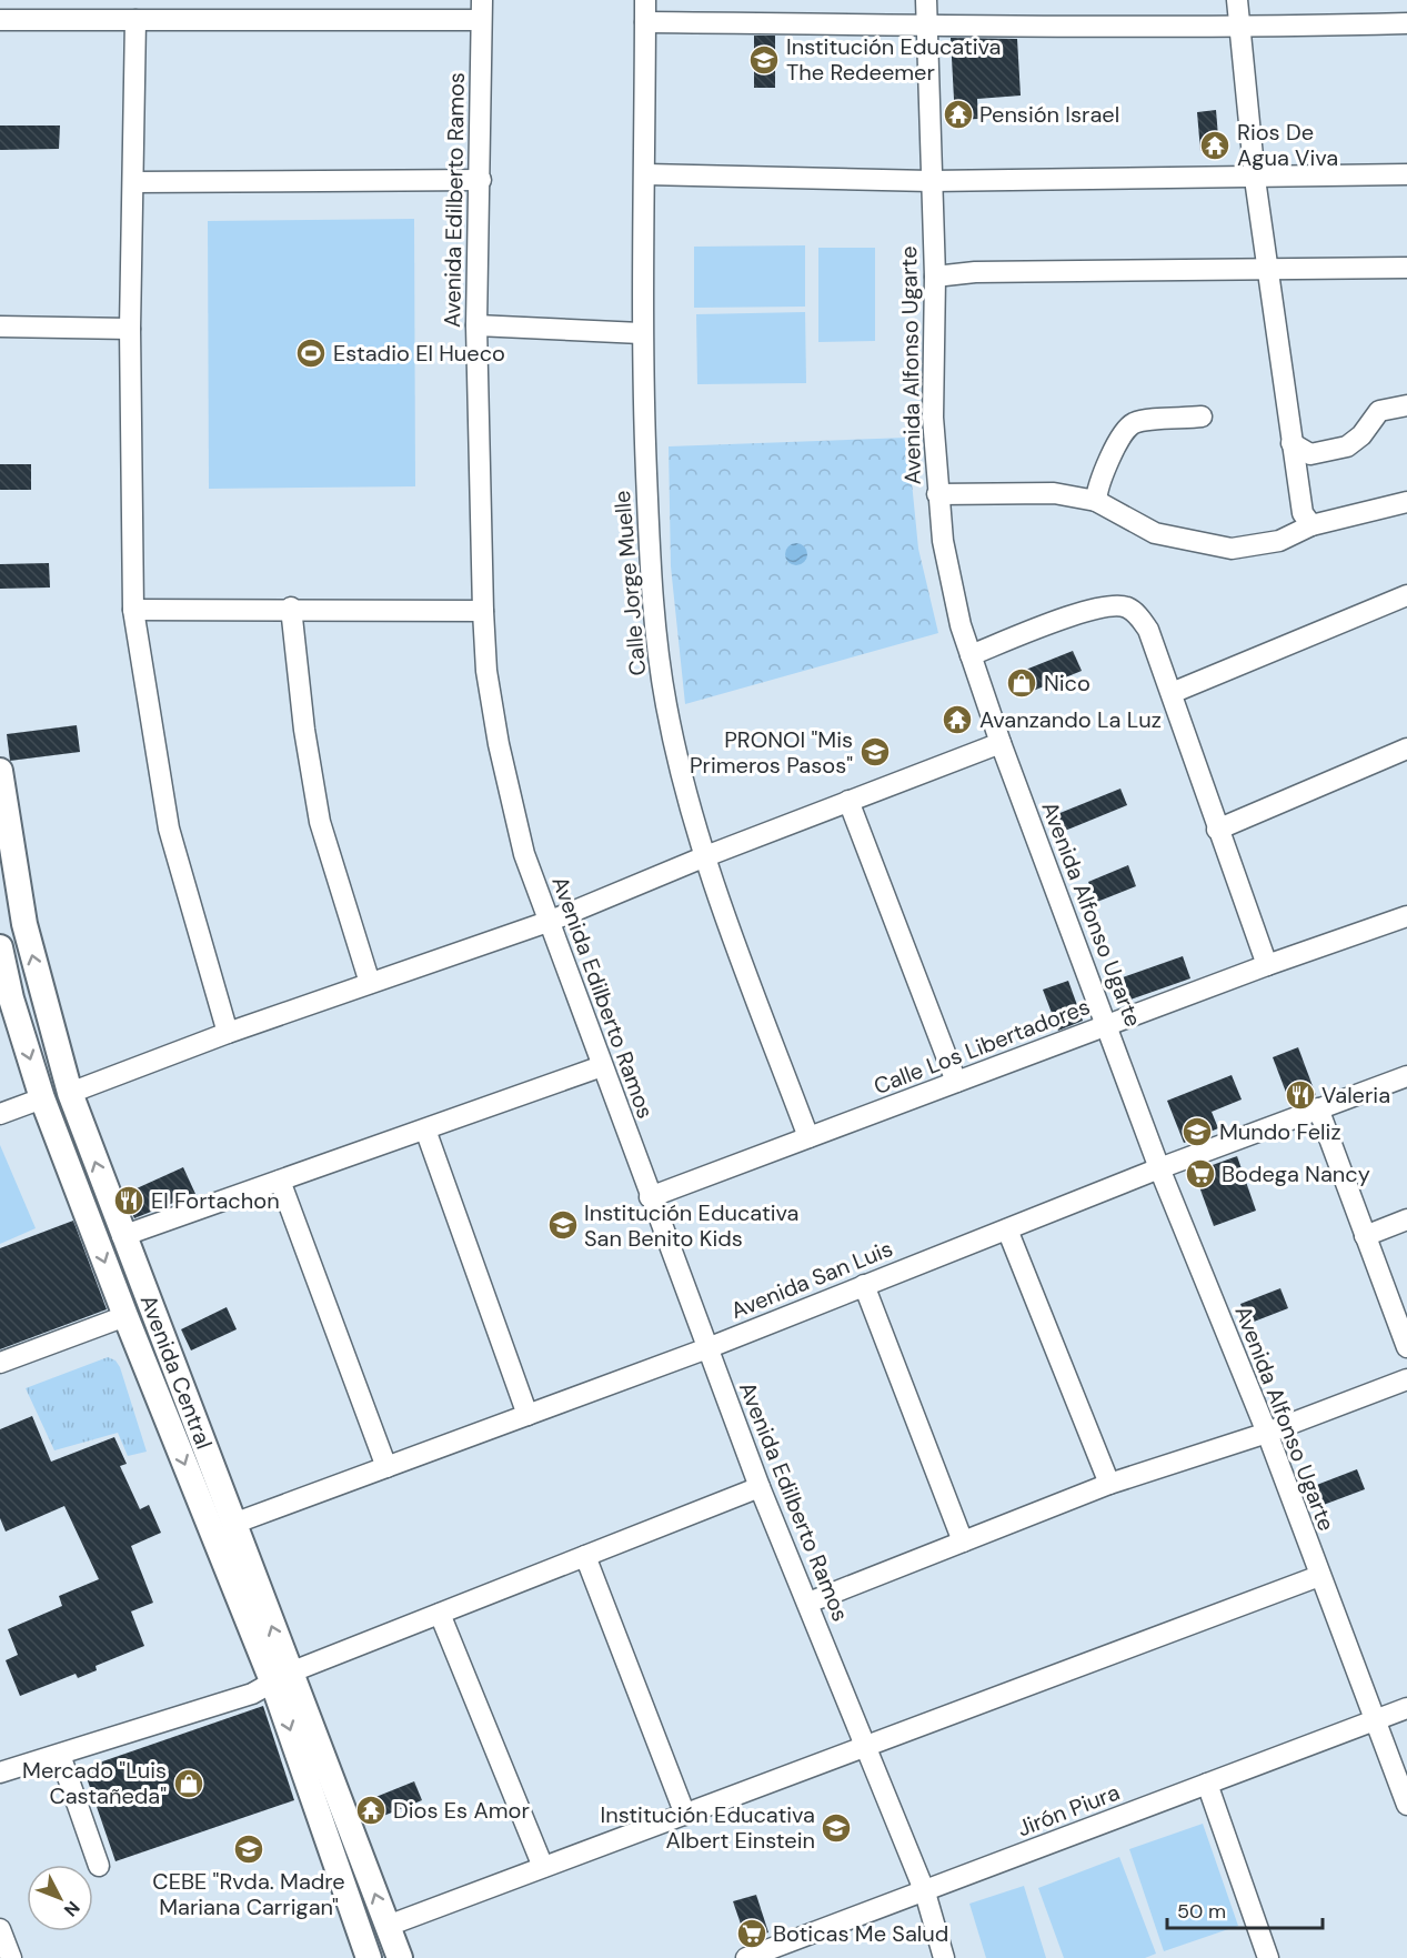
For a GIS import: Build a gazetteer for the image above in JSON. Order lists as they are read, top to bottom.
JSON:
{
  "streets": {
    "main road": ["Avenida Central"],
    "street": [
      "Avenida Edilberto Ramos",
      "Avenida Alfonso Ugarte",
      "Calle Jorge Muelle",
      "Calle Los Libertadores",
      "Avenida San Luis",
      "Jirón Piura"
    ]
  },
  "crossings": [
    ["Avenida Edilberto Ramos", "Calle Los Libertadores"],
    ["Avenida Edilberto Ramos", "Avenida San Luis"],
    ["Avenida Edilberto Ramos", "Jirón Piura"],
    ["Avenida Alfonso Ugarte", "Calle Los Libertadores"],
    ["Avenida Alfonso Ugarte", "Avenida San Luis"],
    ["Avenida Alfonso Ugarte", "Jirón Piura"],
    ["Calle Jorge Muelle", "Calle Los Libertadores"],
    ["Avenida San Luis", "Avenida Central"]
  ],
  "places": {
    "school or university": [
      "Institución Educativa The Redeemer",
      "PRONOI \"Mis Primeros Pasos\"",
      "Mundo Feliz",
      "Institución Educativa San Benito Kids",
      "Institución Educativa Albert Einstein",
      "CEBE \"Rvda. Madre Mariana Carrigan\""
    ],
    "temple": [
      "Pensión Israel",
      "Rios De Agua Viva",
      "Avanzando La Luz",
      "Dios Es Amor"
    ],
    "sports": ["Estadio El Hueco"],
    "shop": ["Nico", "Mercado \"Luis Castañeda\""],
    "restaurant": ["Valeria", "El Fortachon"],
    "supermarket": ["Bodega Nancy", "Boticas Me Salud"]
  },
  "scale_bar": "50 m",
  "north": "bottom right"
}
